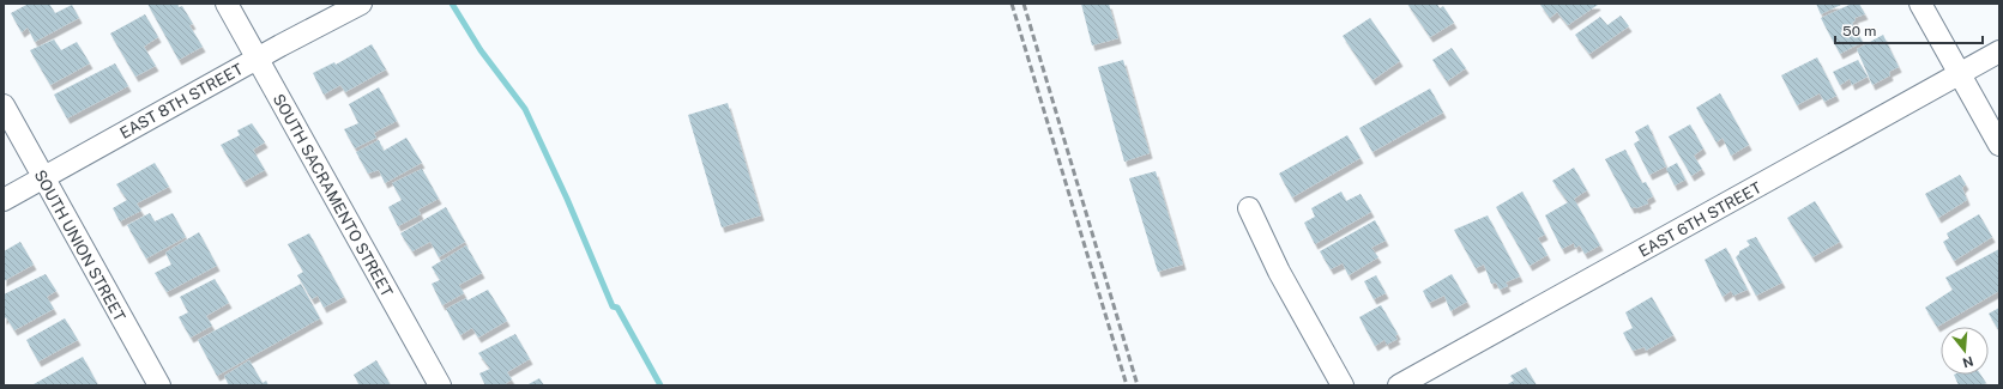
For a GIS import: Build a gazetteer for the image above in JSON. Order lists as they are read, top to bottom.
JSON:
{
  "streets": {
    "street": [
      "EAST 8TH STREET",
      "SOUTH SACRAMENTO STREET",
      "EAST 6TH STREET",
      "SOUTH UNION STREET"
    ]
  },
  "crossings": [
    ["EAST 8TH STREET", "SOUTH SACRAMENTO STREET"],
    ["EAST 8TH STREET", "SOUTH UNION STREET"]
  ],
  "scale_bar": "50 m",
  "north": "bottom"
}
